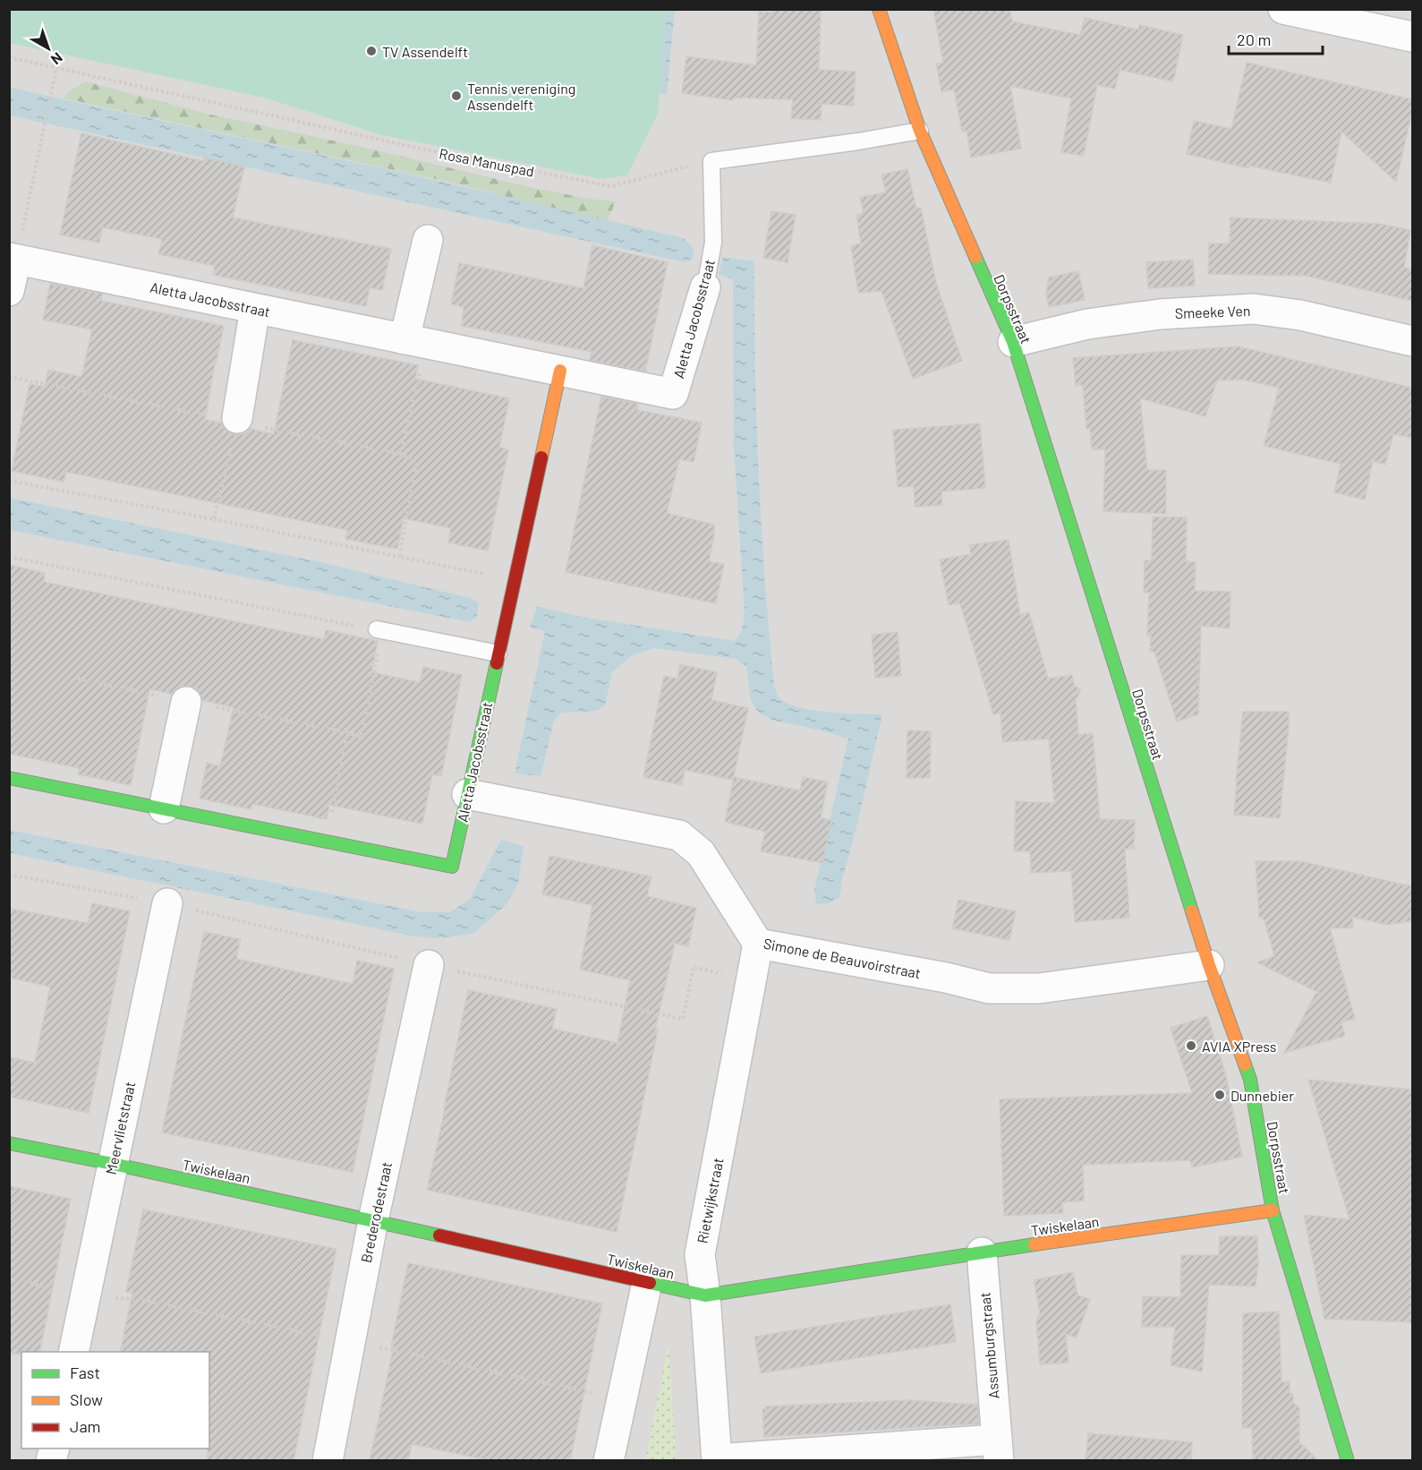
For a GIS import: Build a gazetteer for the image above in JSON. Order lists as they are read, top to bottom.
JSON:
{
  "streets": {
    "street": [
      "Aletta Jacobsstraat",
      "Dorpsstraat",
      "Smeeke Ven",
      "Simone de Beauvoirstraat",
      "Meervlietstraat",
      "Twiskelaan",
      "Rietwijkstraat",
      "Brederodestraat",
      "Assumburgstraat"
    ],
    "path": ["Rosa Manuspad"]
  },
  "crossings": [
    ["Rosa Manuspad", "Aletta Jacobsstraat"],
    ["Aletta Jacobsstraat", "Simone de Beauvoirstraat"],
    ["Dorpsstraat", "Smeeke Ven"],
    ["Dorpsstraat", "Simone de Beauvoirstraat"],
    ["Dorpsstraat", "Twiskelaan"],
    ["Simone de Beauvoirstraat", "Rietwijkstraat"],
    ["Meervlietstraat", "Twiskelaan"],
    ["Twiskelaan", "Rietwijkstraat"],
    ["Twiskelaan", "Brederodestraat"],
    ["Twiskelaan", "Assumburgstraat"],
    ["Rietwijkstraat", "Assumburgstraat"]
  ],
  "places": [
    "TV Assendelft",
    "Tennis vereniging Assendelft",
    "AVIA XPress",
    "Dunnebier"
  ],
  "legend": ["Fast", "Slow", "Jam"],
  "scale_bar": "20 m",
  "north": "bottom right"
}
